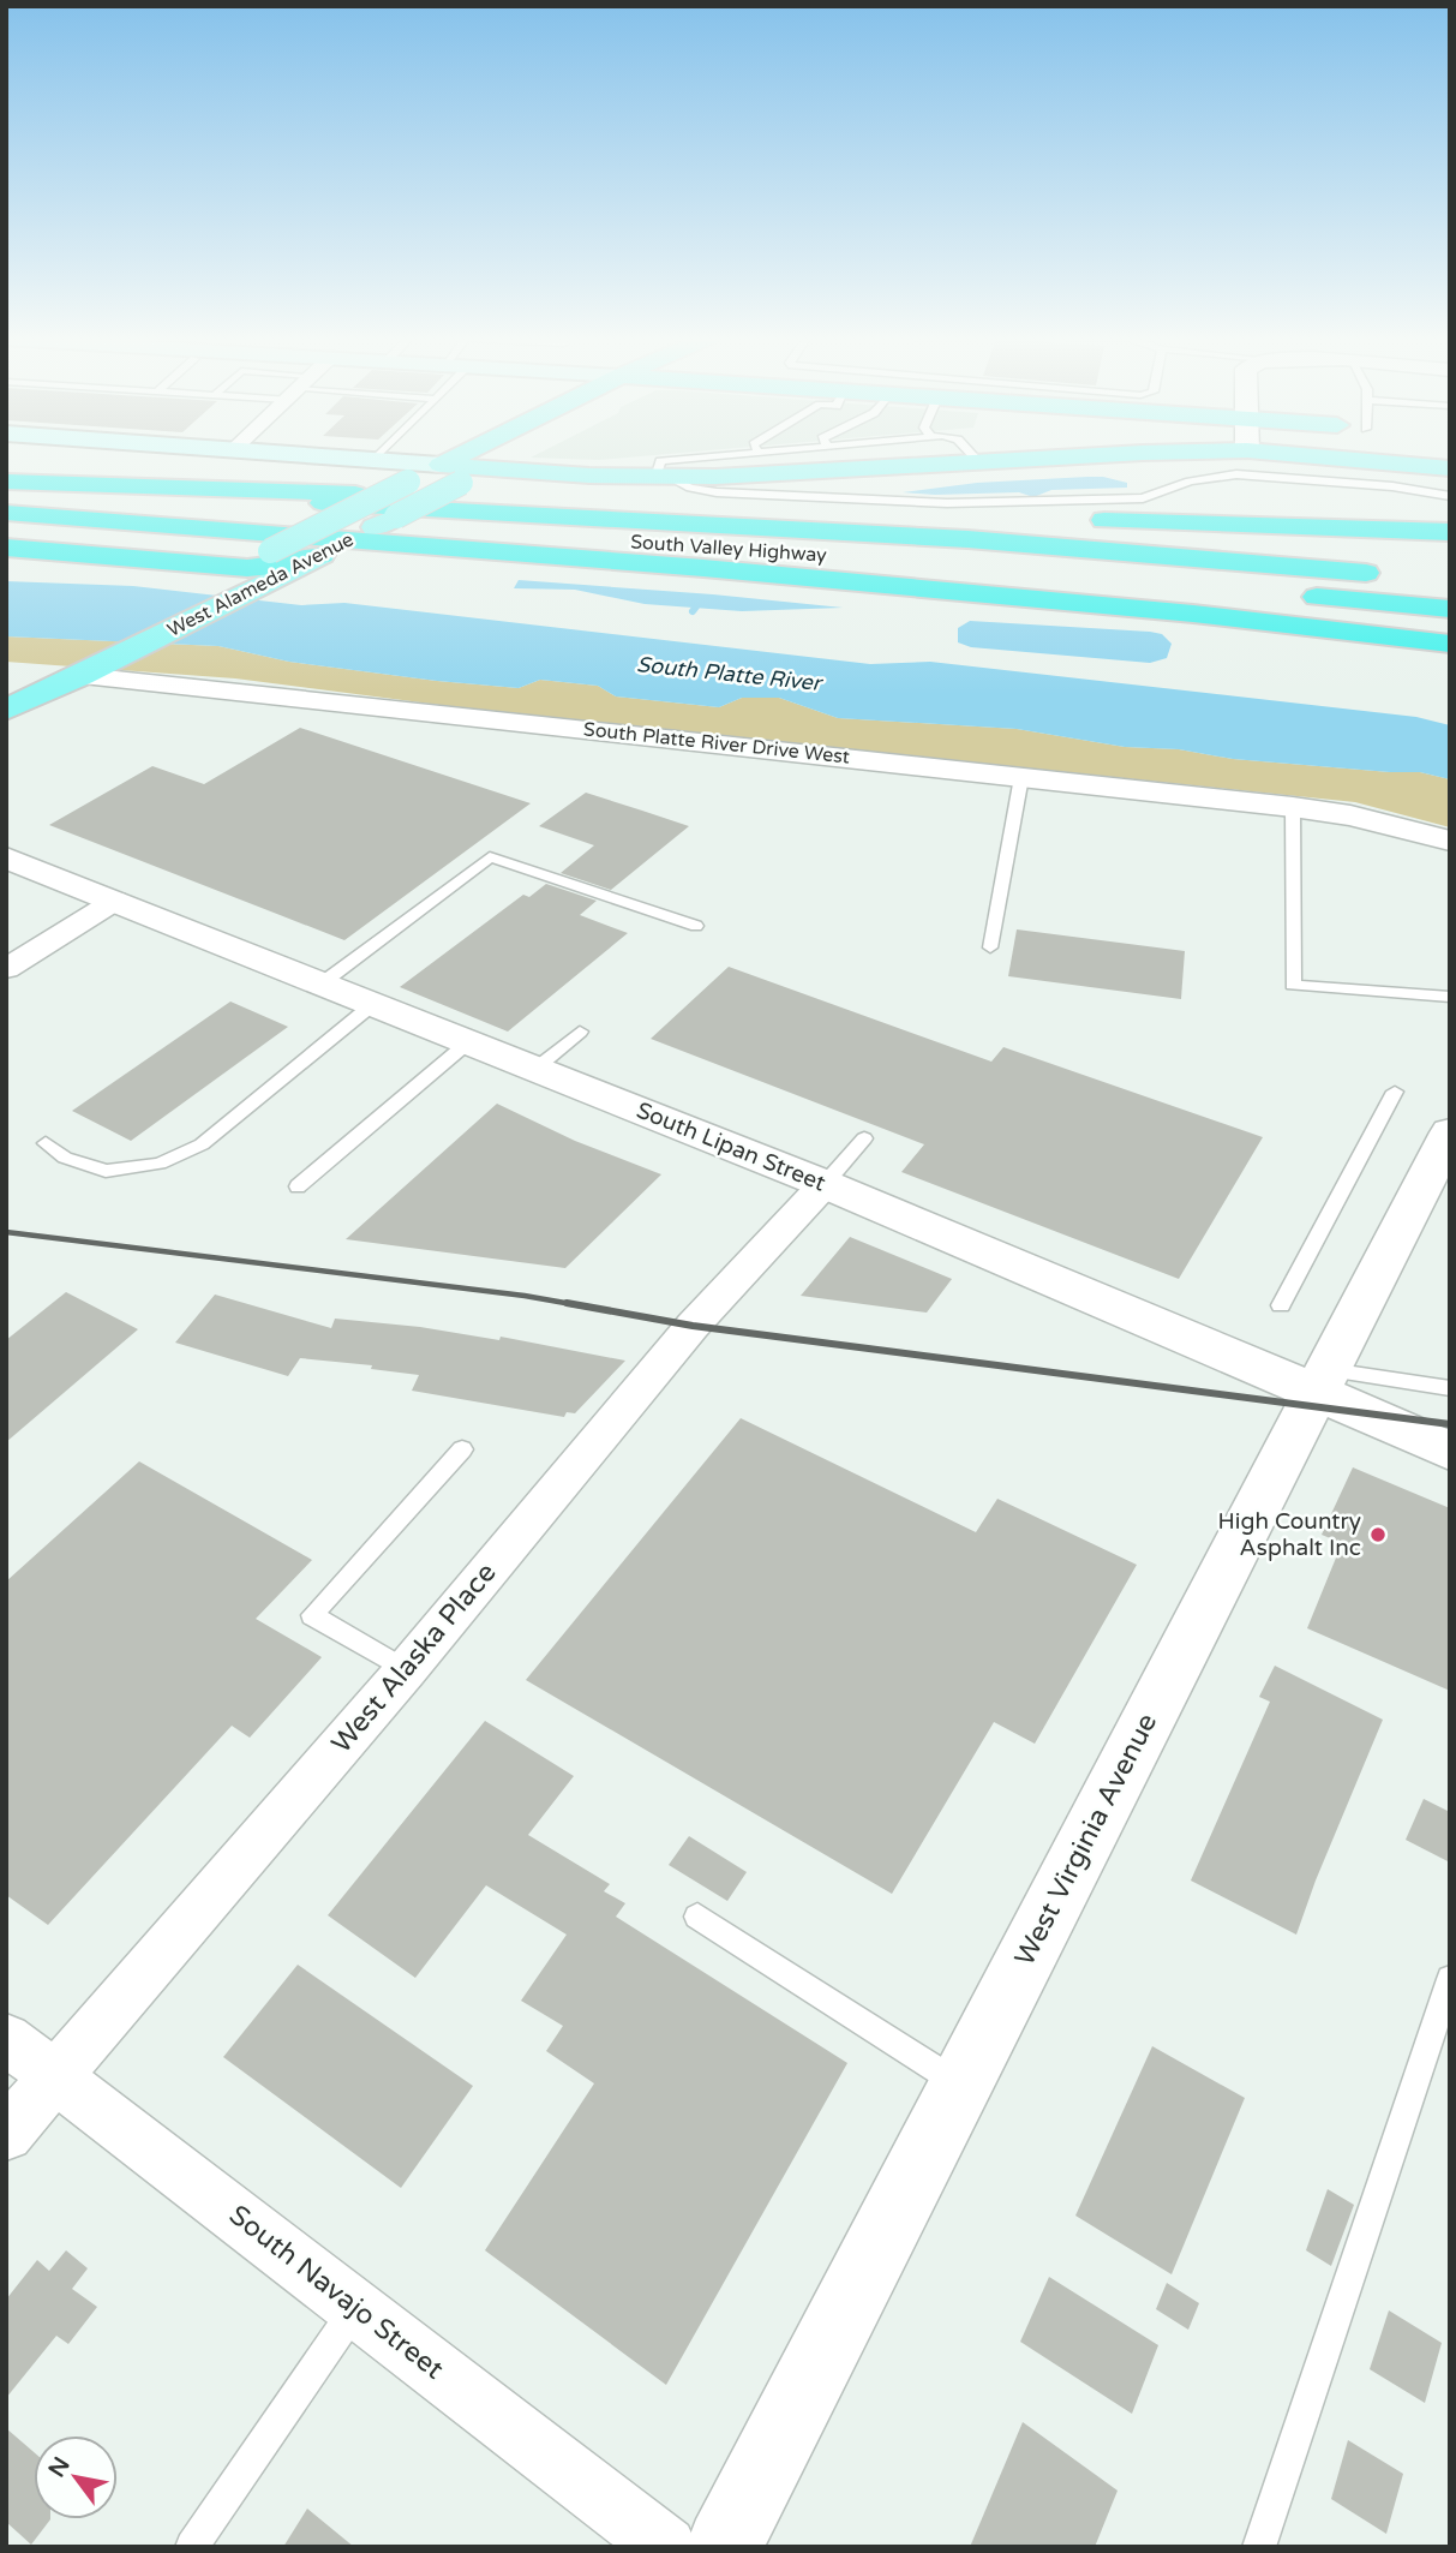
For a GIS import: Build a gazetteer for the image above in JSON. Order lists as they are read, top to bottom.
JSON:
{
  "streets": {
    "highway": ["South Valley Highway"],
    "main road": ["West Alameda Avenue"],
    "street": [
      "South Platte River Drive West",
      "South Lipan Street",
      "West Alaska Place",
      "West Virginia Avenue",
      "South Navajo Street"
    ]
  },
  "crossings": [
    ["West Alameda Avenue", "South Platte River Drive West"],
    ["South Lipan Street", "West Alaska Place"],
    ["South Lipan Street", "West Virginia Avenue"],
    ["West Alaska Place", "South Navajo Street"]
  ],
  "water": ["South Platte River"],
  "places": ["High Country Asphalt Inc"],
  "north": "top left"
}
